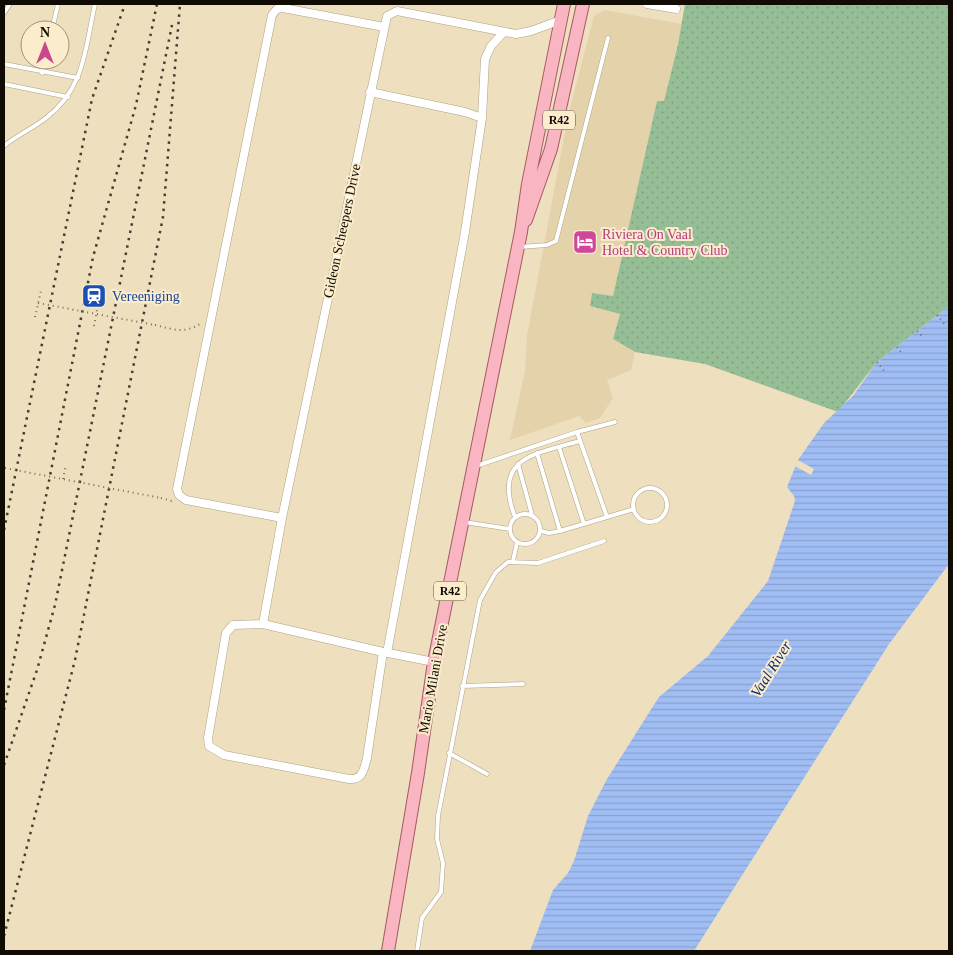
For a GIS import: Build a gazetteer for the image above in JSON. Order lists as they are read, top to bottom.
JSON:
{
  "streets": {
    "main road": ["R42", "Mario Milani Drive"],
    "street": ["Gideon Scheepers Drive"]
  },
  "water": ["Vaal River"],
  "places": {
    "hotel": ["Riviera On Vaal Hotel & Country Club"],
    "station": ["Vereeniging"]
  },
  "north": "top"
}
